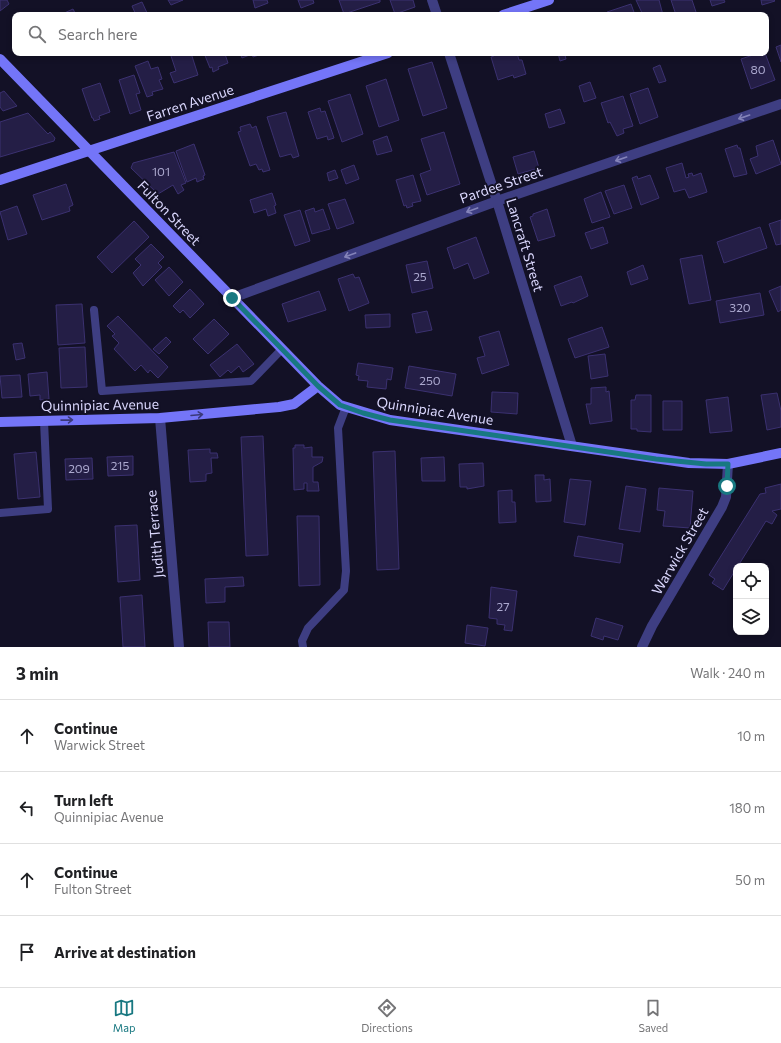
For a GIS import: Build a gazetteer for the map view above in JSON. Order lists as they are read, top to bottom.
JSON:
{
  "streets": {
    "main road": ["Farren Avenue", "Fulton Street", "Quinnipiac Avenue"],
    "street": [
      "Pardee Street",
      "Lancraft Street",
      "Judith Terrace",
      "Warwick Street"
    ]
  },
  "crossings": [
    ["Farren Avenue", "Fulton Street"],
    ["Pardee Street", "Fulton Street"],
    ["Pardee Street", "Lancraft Street"],
    ["Fulton Street", "Quinnipiac Avenue"],
    ["Lancraft Street", "Quinnipiac Avenue"],
    ["Quinnipiac Avenue", "Judith Terrace"],
    ["Quinnipiac Avenue", "Warwick Street"]
  ],
  "one_way": ["Pardee Street"],
  "house_numbers": [
    "80",
    "101",
    "25",
    "320",
    "250",
    "215",
    "209",
    "27"
  ],
  "page": {
    "search": "Search here",
    "heading": ["3 min", "Walk · 240 m"],
    "list": [
      ["Continue", "Warwick Street", "10 m"],
      ["Turn left", "Quinnipiac Avenue", "180 m"],
      ["Continue", "Fulton Street", "50 m"],
      "Arrive at destination"
    ],
    "nav": ["Map", "Directions", "Saved"]
  }
}
